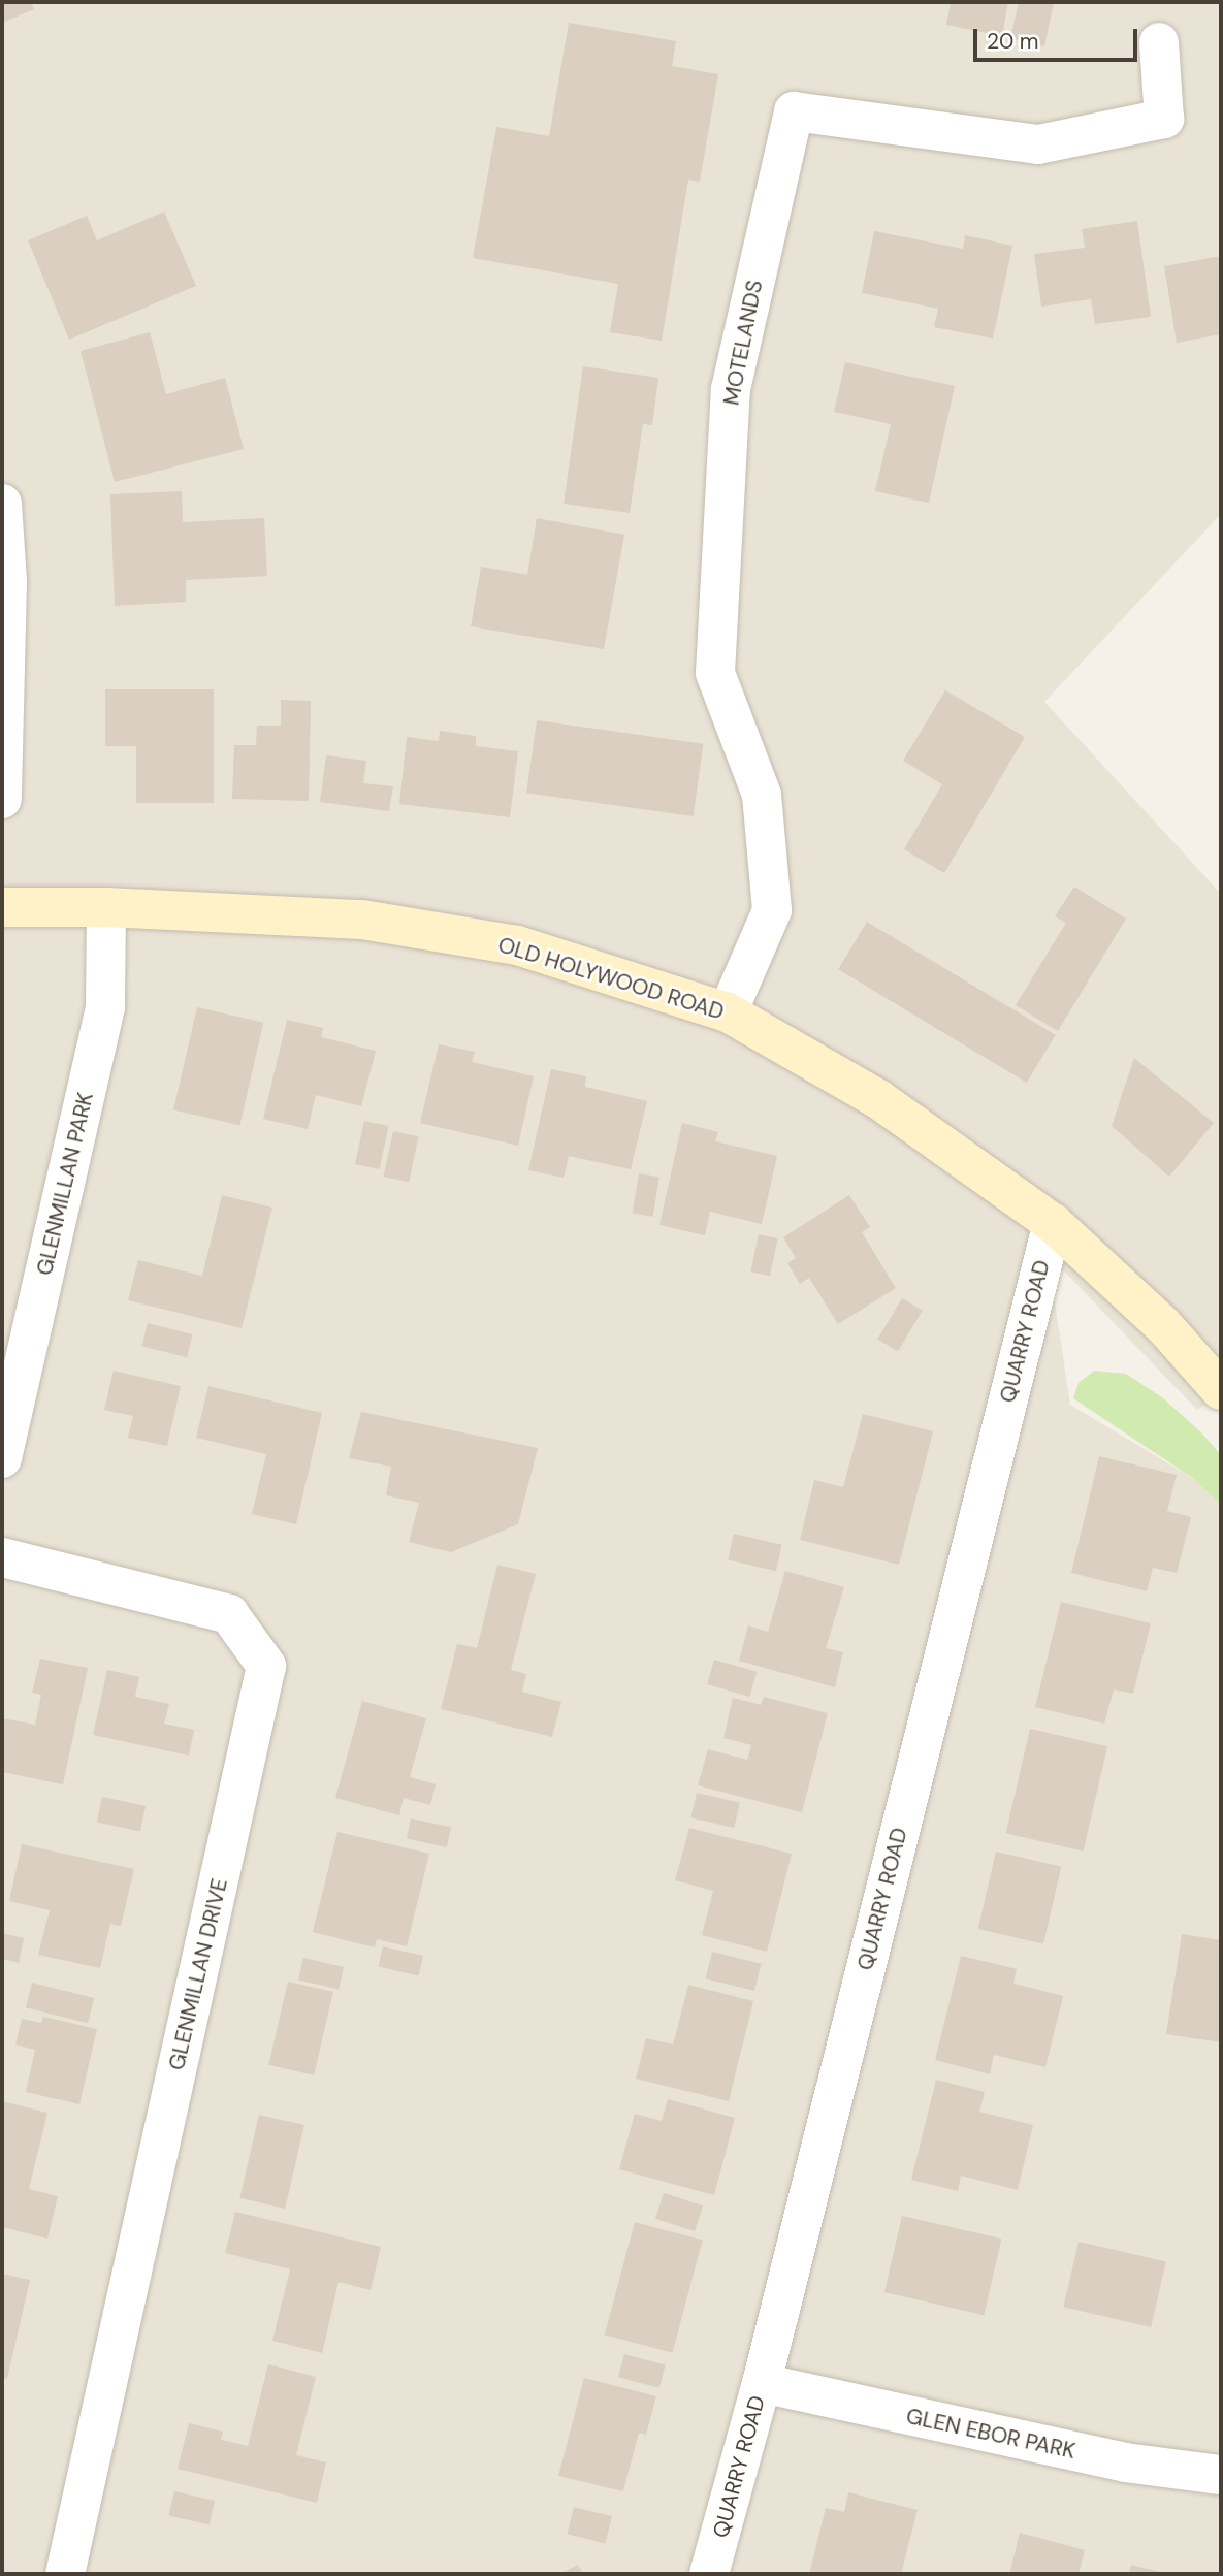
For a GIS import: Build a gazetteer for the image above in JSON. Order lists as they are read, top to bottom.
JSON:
{
  "streets": {
    "street": [
      "MOTELANDS",
      "OLD HOLYWOOD ROAD",
      "GLENMILLAN PARK",
      "QUARRY ROAD",
      "GLENMILLAN DRIVE",
      "GLEN EBOR PARK"
    ]
  },
  "crossings": [
    ["MOTELANDS", "OLD HOLYWOOD ROAD"],
    ["OLD HOLYWOOD ROAD", "GLENMILLAN PARK"],
    ["OLD HOLYWOOD ROAD", "QUARRY ROAD"],
    ["QUARRY ROAD", "GLEN EBOR PARK"]
  ],
  "scale_bar": "20 m"
}
